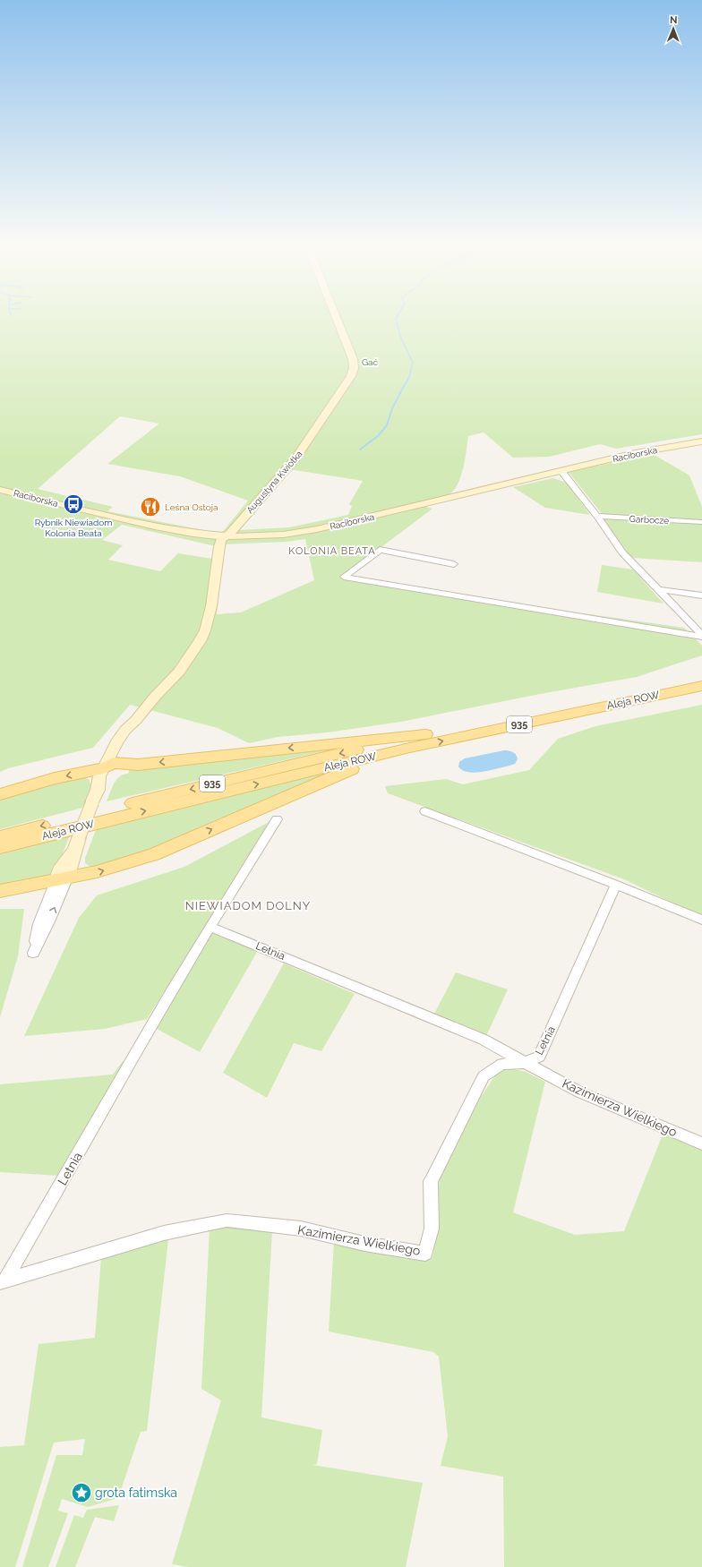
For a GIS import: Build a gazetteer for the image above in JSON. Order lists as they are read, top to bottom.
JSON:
{
  "streets": {
    "main road": ["Aleja ROW", "935"],
    "street": [
      "Raciborska",
      "Augustyna Kwiotka",
      "Garbocze",
      "Letnia",
      "Kazimierza Wielkiego"
    ]
  },
  "crossings": [
    ["Raciborska", "Augustyna Kwiotka"],
    ["Letnia", "Kazimierza Wielkiego"]
  ],
  "districts": ["KOLONIA BEATA", "NIEWIADOM DOLNY"],
  "parks": ["Gać"],
  "places": {
    "bus stop": ["Rybnik Niewiadom Kolonia Beata"],
    "restaurant": ["Leśna Ostoja"],
    "place": ["grota fatimska"]
  },
  "north": "top"
}
